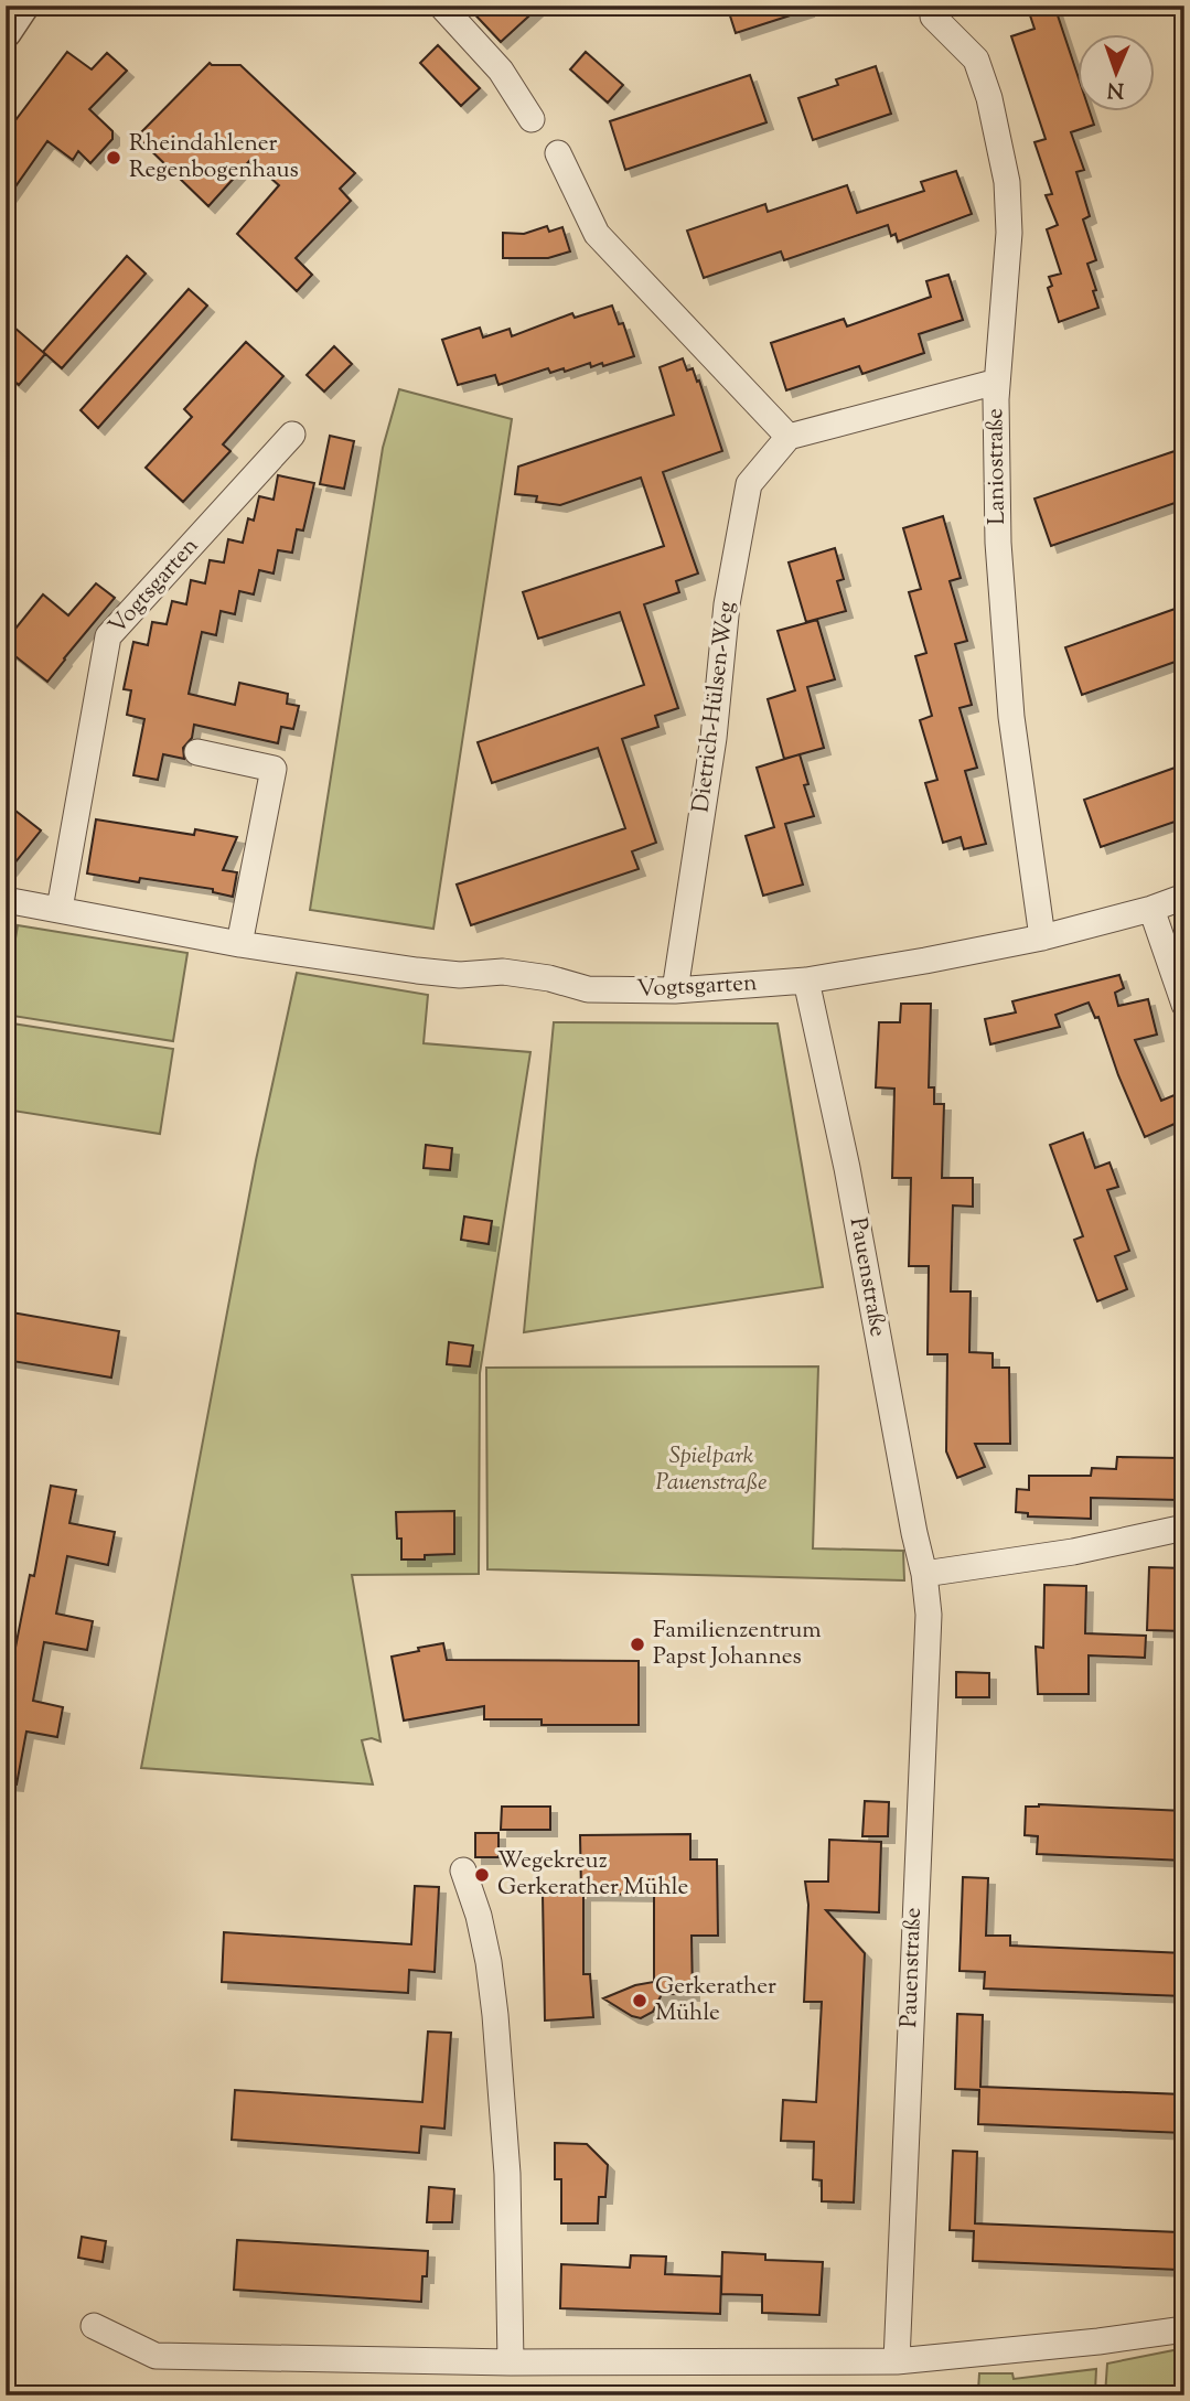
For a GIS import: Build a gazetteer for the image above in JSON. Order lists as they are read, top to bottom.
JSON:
{
  "streets": {
    "street": [
      "Laniostraße",
      "Vogtsgarten",
      "Dietrich-Hülsen-Weg",
      "Pauenstraße"
    ]
  },
  "crossings": [
    ["Laniostraße", "Vogtsgarten"],
    ["Vogtsgarten", "Dietrich-Hülsen-Weg"],
    ["Vogtsgarten", "Pauenstraße"]
  ],
  "parks": ["Spielpark Pauenstraße"],
  "places": [
    "Rheindahlener Regenbogenhaus",
    "Familienzentrum Papst Johannes",
    "Wegekreuz Gerkerather Mühle",
    "Gerkerather Mühle"
  ],
  "north": "bottom"
}
